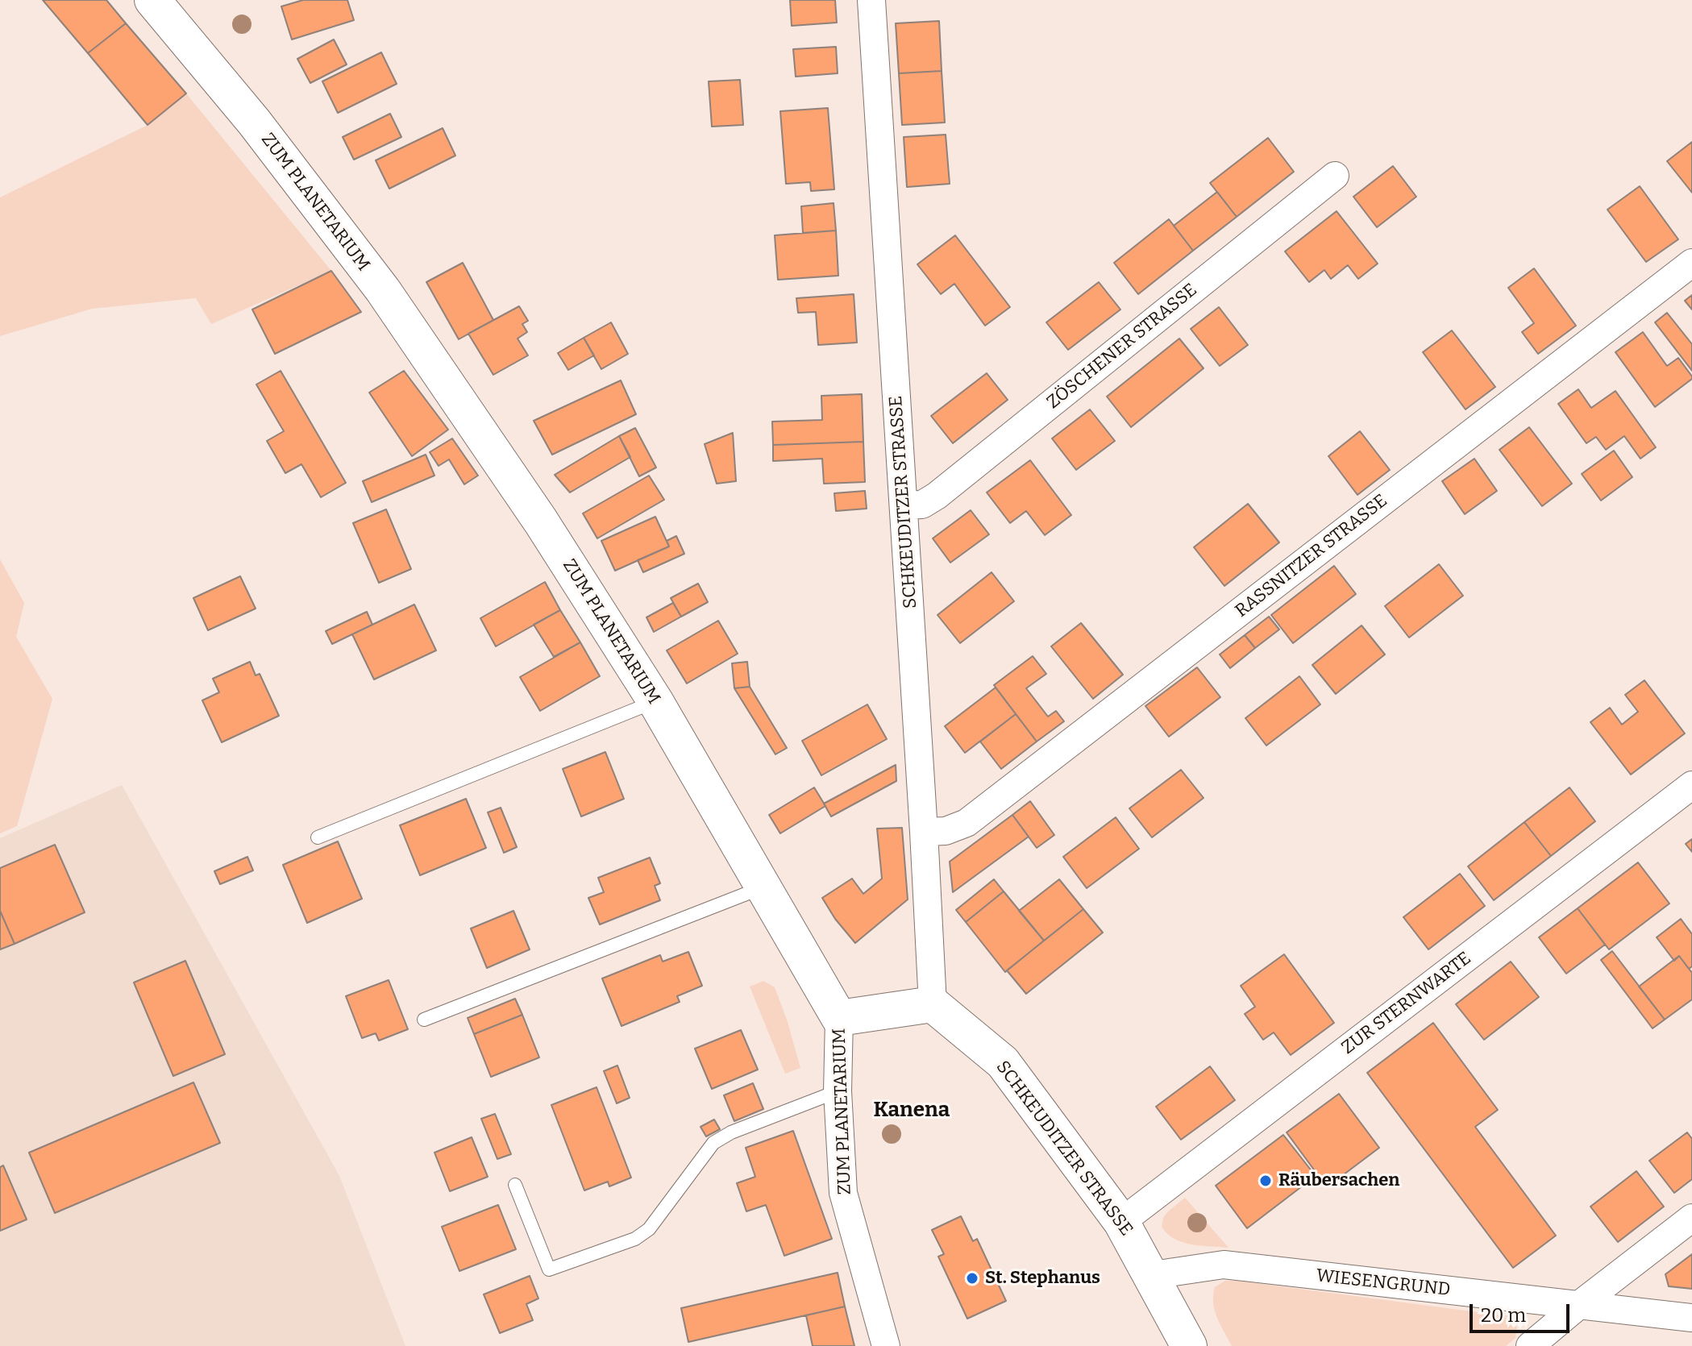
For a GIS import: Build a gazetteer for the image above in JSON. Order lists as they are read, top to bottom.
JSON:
{
  "streets": {
    "street": [
      "ZUM PLANETARIUM",
      "ZÖSCHENER STRASSE",
      "SCHKEUDITZER STRASSE",
      "RASSNITZER STRASSE",
      "ZUR STERNWARTE",
      "WIESENGRUND"
    ]
  },
  "crossings": [
    ["ZÖSCHENER STRASSE", "SCHKEUDITZER STRASSE"],
    ["SCHKEUDITZER STRASSE", "RASSNITZER STRASSE"],
    ["SCHKEUDITZER STRASSE", "ZUR STERNWARTE"],
    ["SCHKEUDITZER STRASSE", "WIESENGRUND"]
  ],
  "districts": ["Kanena"],
  "places": ["Räubersachen", "St. Stephanus"],
  "scale_bar": "20 m"
}
